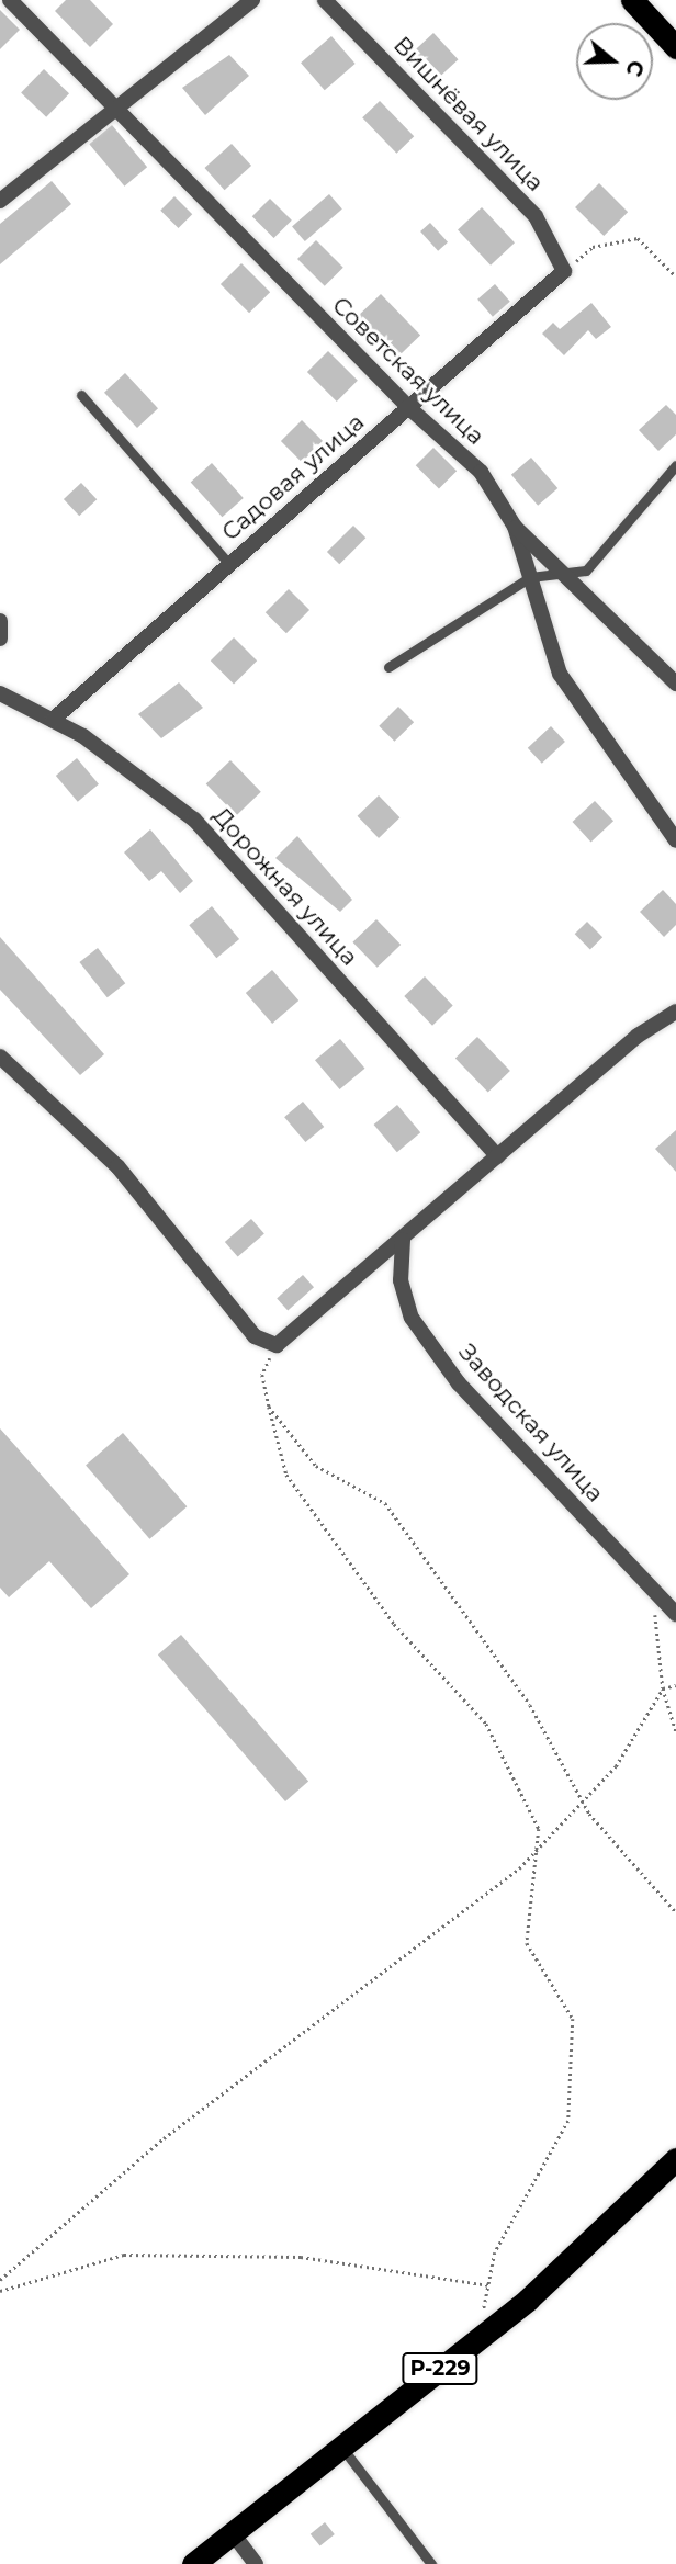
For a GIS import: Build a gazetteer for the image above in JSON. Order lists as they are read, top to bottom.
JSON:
{
  "streets": {
    "highway": ["Р-229"],
    "street": [
      "Вишнёвая улица",
      "Советская улица",
      "Садовая улица",
      "Дорожная улица",
      "Заводская улица"
    ]
  },
  "crossings": [
    ["Вишнёвая улица", "Садовая улица"],
    ["Советская улица", "Садовая улица"],
    ["Садовая улица", "Дорожная улица"]
  ],
  "north": "right"
}
